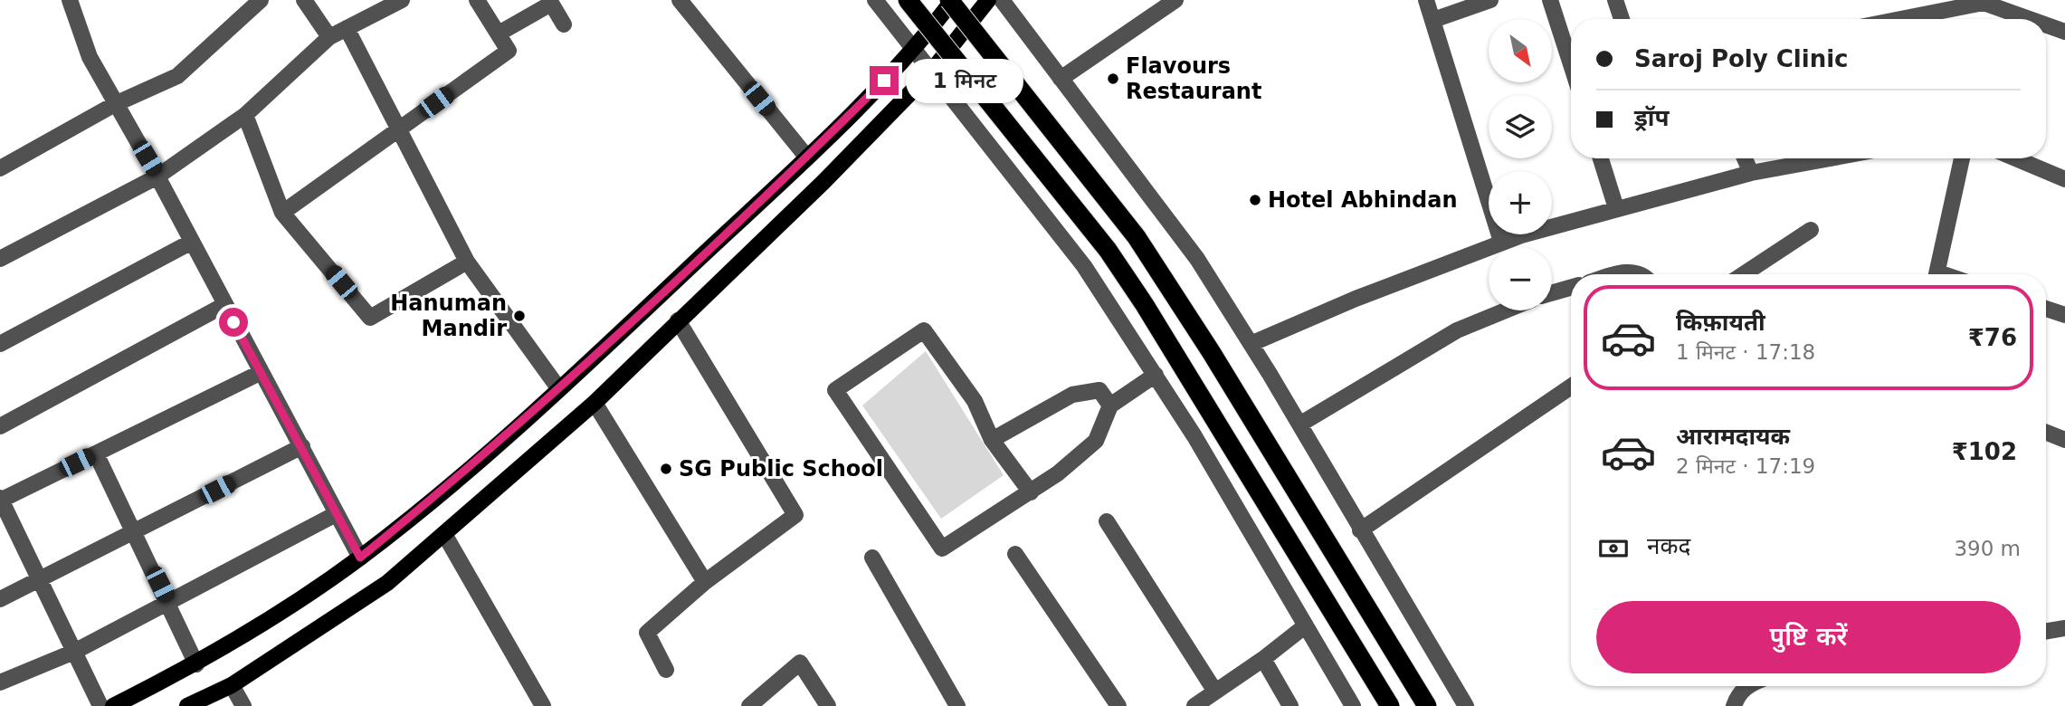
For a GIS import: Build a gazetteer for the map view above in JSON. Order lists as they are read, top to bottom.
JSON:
{
  "places": [
    "Flavours Restaurant",
    "Hotel Abhindan",
    "Hanuman Mandir",
    "SG Public School"
  ],
  "north": "bottom right",
  "page": {
    "map_buttons": ["+", "−"],
    "banner": ["Saroj Poly Clinic", "ड्रॉप"],
    "bubble": "1 मिनट",
    "list": [
      {
        "name": "किफ़ायती",
        "note": "1 मिनट · 17:18",
        "value": "₹76"
      },
      {
        "name": "आरामदायक",
        "note": "2 मिनट · 17:19",
        "value": "₹102"
      }
    ],
    "pay": ["नकद", "390 m"],
    "buttons": "पुष्टि करें"
  }
}
